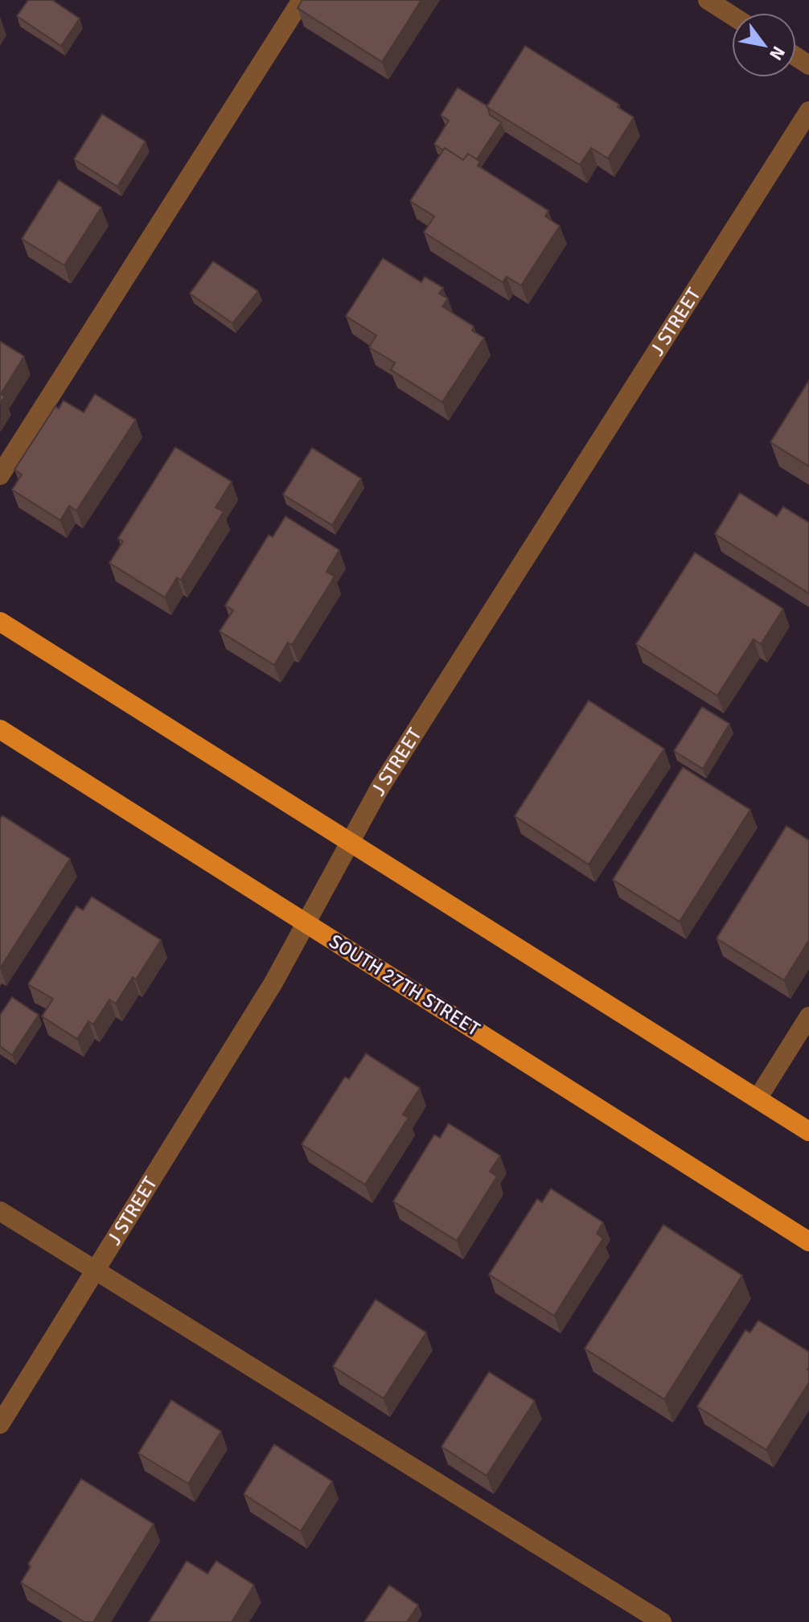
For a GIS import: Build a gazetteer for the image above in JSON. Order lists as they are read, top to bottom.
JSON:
{
  "streets": {
    "main road": ["SOUTH 27TH STREET"],
    "street": ["J STREET"]
  },
  "crossings": [
    ["J STREET", "SOUTH 27TH STREET"]
  ],
  "north": "bottom right"
}
